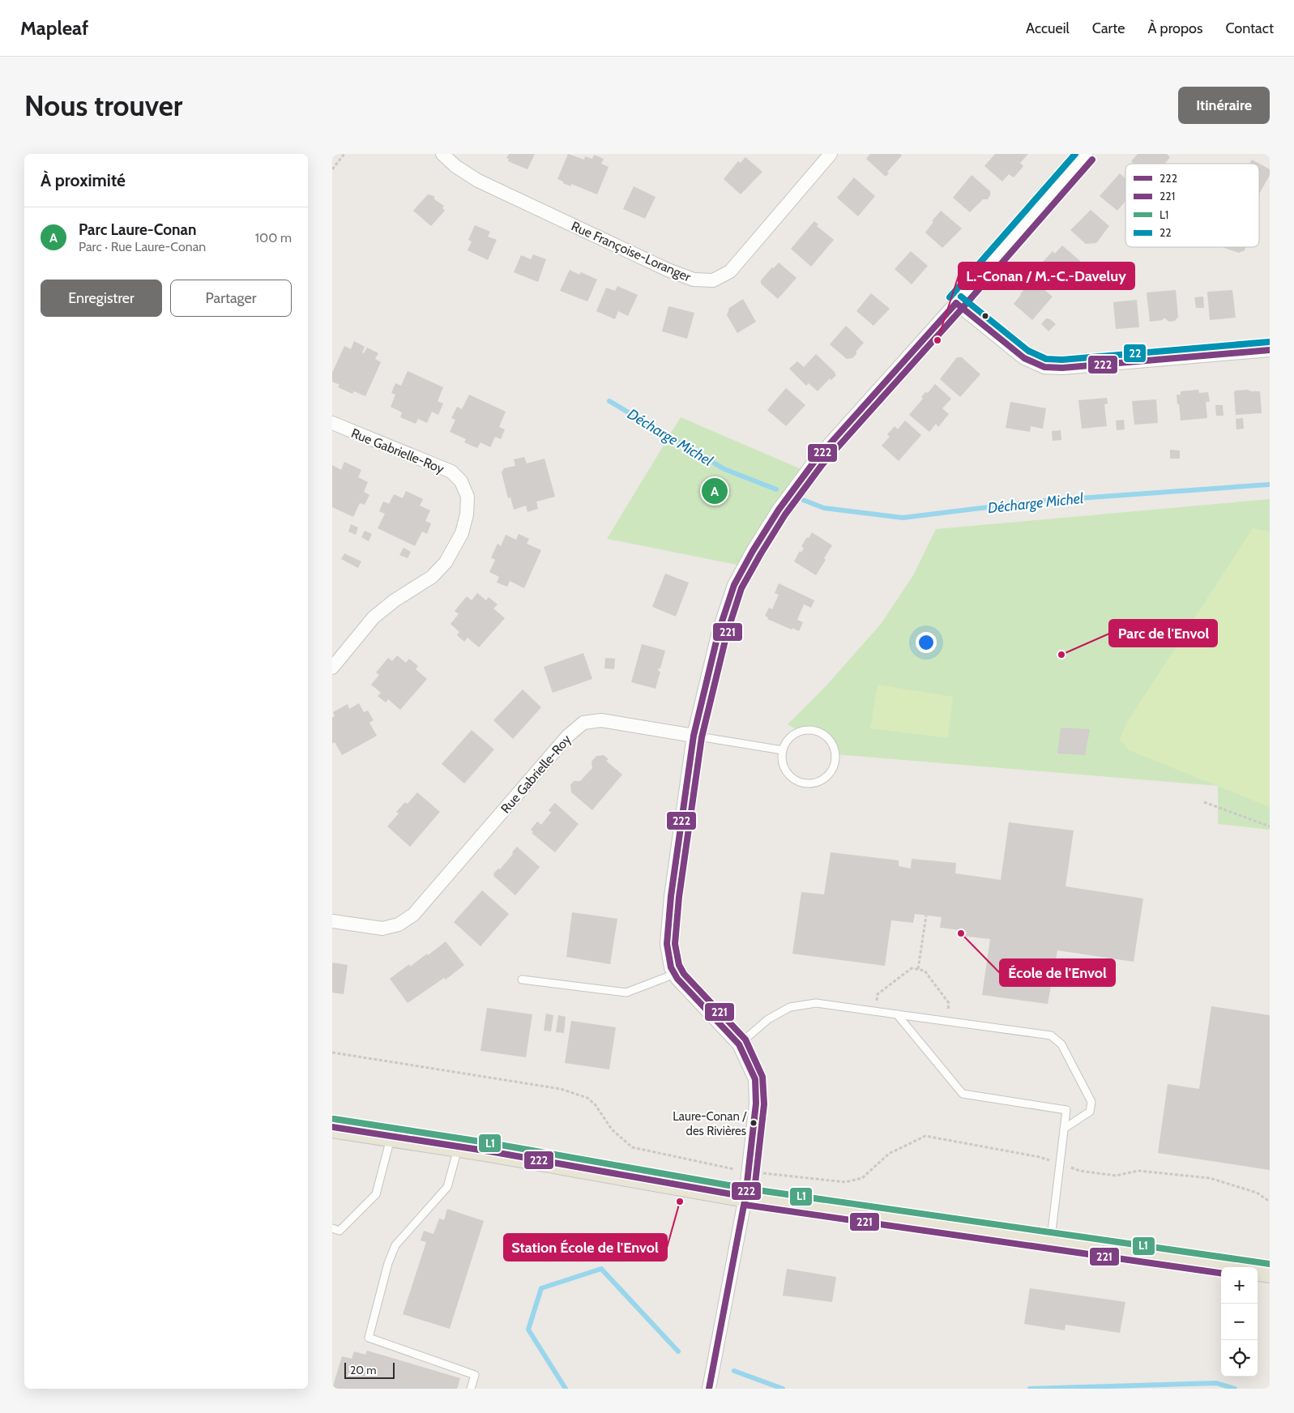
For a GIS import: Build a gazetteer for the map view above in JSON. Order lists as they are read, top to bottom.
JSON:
{
  "streets": {
    "street": ["Rue Françoise-Loranger", "Rue Gabrielle-Roy"]
  },
  "water": ["Décharge Michel"],
  "places": [
    "L.-Conan / M.-C.-Daveluy",
    "Parc de l'Envol",
    "École de l'Envol",
    "Laure-Conan / des Rivières",
    "Station École de l'Envol"
  ],
  "lines": [
    "transit line 22",
    "transit line 221",
    "transit line 222",
    "transit line L1"
  ],
  "legend": [
    "222",
    "221",
    "L1",
    "22"
  ],
  "scale_bar": "20 m",
  "page": {
    "header": "Mapleaf",
    "nav": [
      "Accueil",
      "Carte",
      "À propos",
      "Contact"
    ],
    "buttons": [
      "Itinéraire",
      ["Enregistrer", "Partager"]
    ],
    "title": "Nous trouver",
    "heading": "À proximité",
    "list": [
      {
        "mark": "A",
        "name": "Parc Laure-Conan",
        "note": "Parc · Rue Laure-Conan",
        "value": "100 m"
      }
    ],
    "pins": "A",
    "map_buttons": ["+", "−"],
    "scale": "20 m"
  }
}
